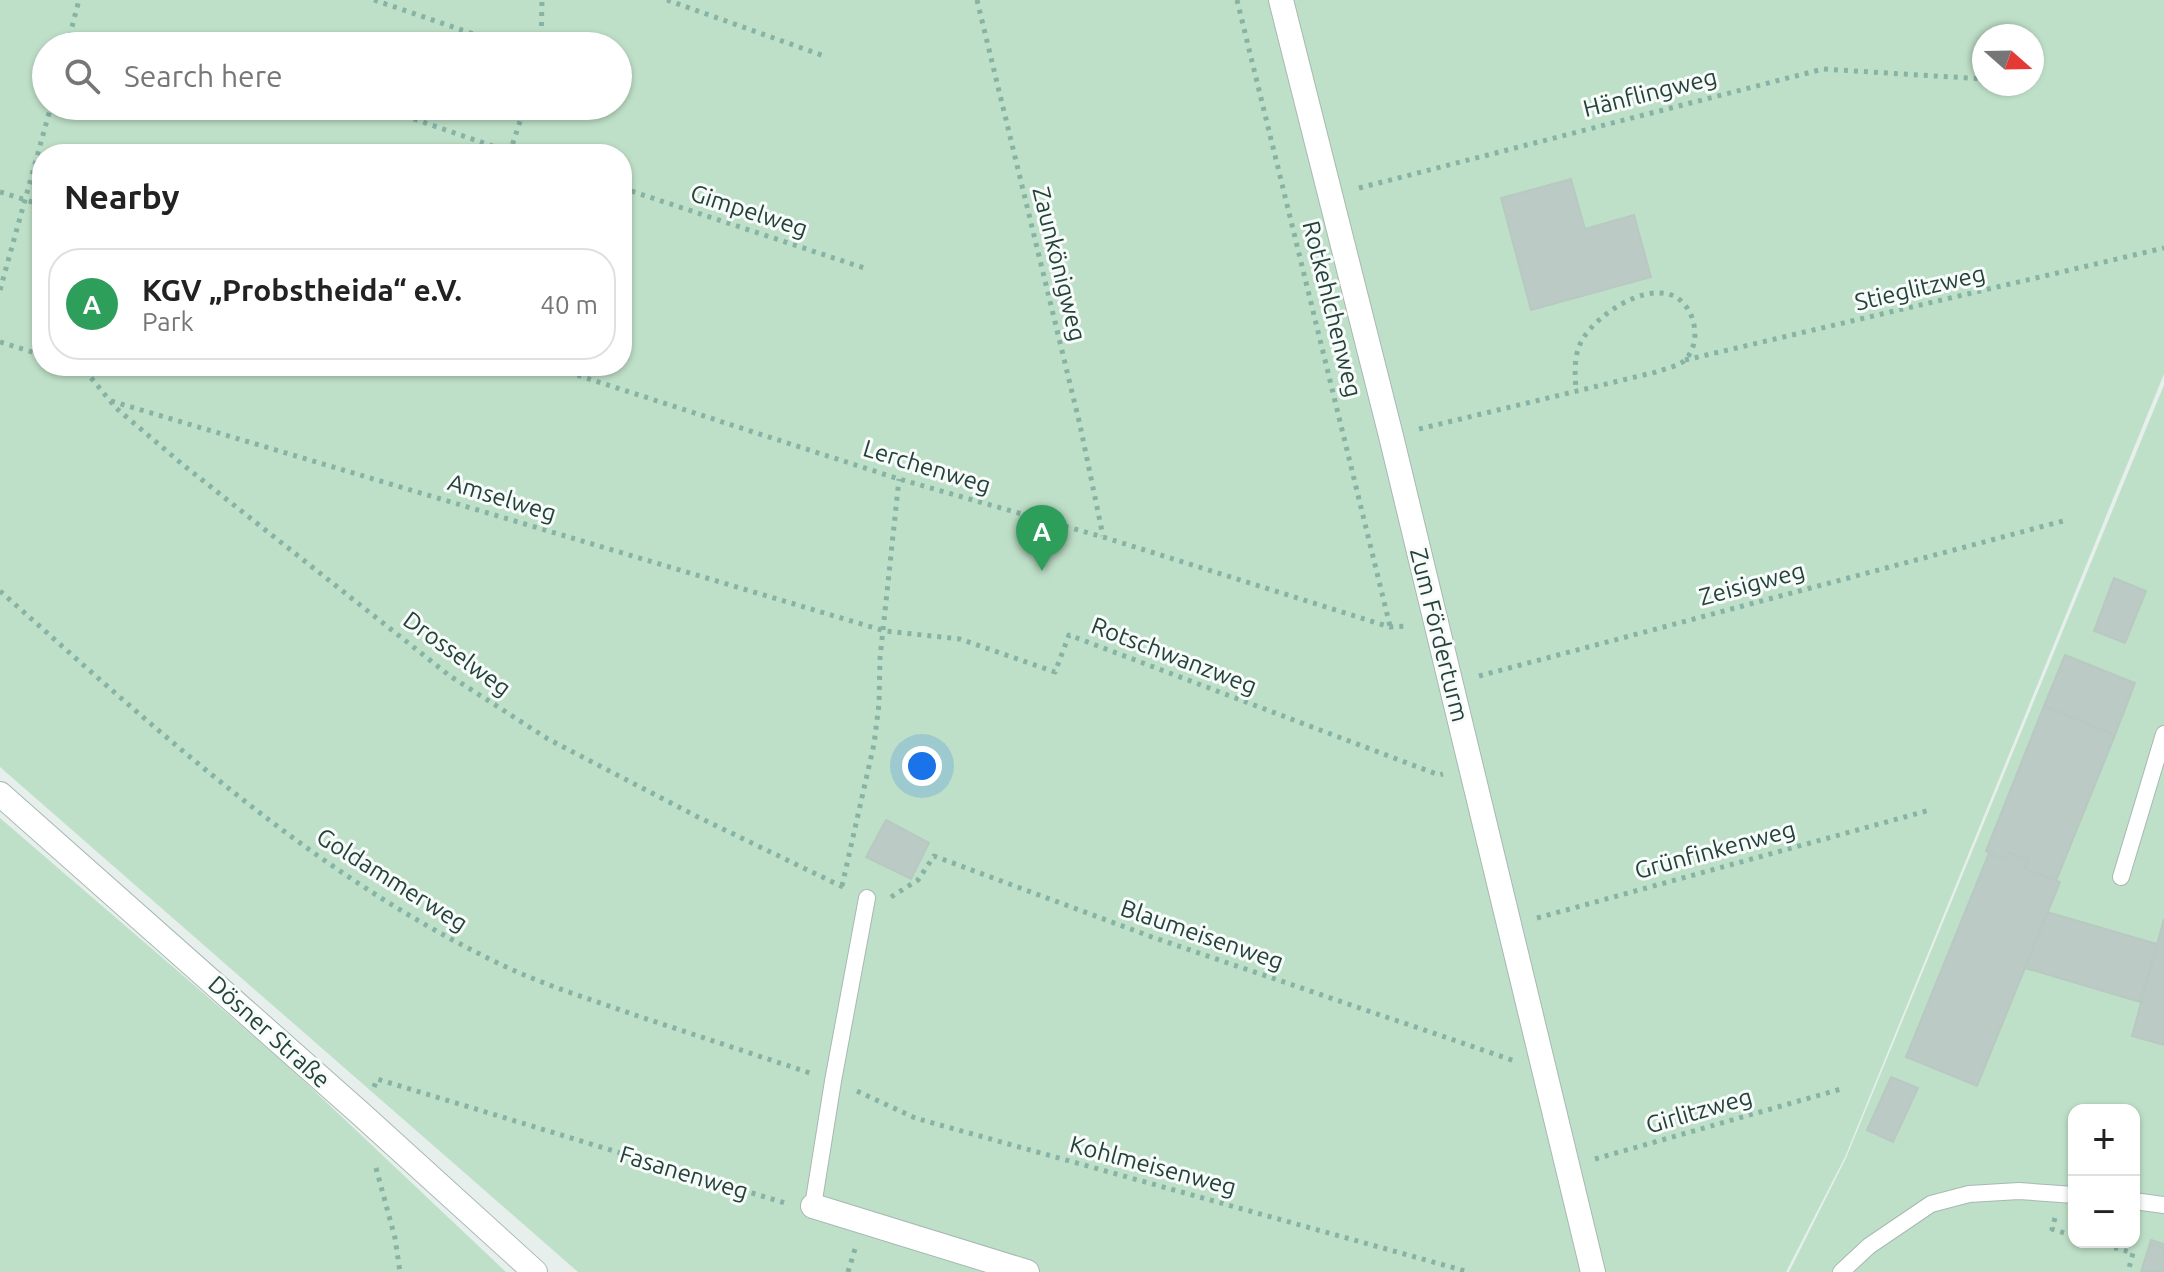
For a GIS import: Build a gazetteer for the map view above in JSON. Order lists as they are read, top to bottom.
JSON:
{
  "streets": {
    "street": ["Zum Förderturm", "Dösner Straße"],
    "path": [
      "Hänflingweg",
      "Gimpelweg",
      "Zaunkönigweg",
      "Stieglitzweg",
      "Rotkehlchenweg",
      "Lerchenweg",
      "Amselweg",
      "Zeisigweg",
      "Drosselweg",
      "Rotschwanzweg",
      "Grünfinkenweg",
      "Goldammerweg",
      "Blaumeisenweg",
      "Girlitzweg",
      "Kohlmeisenweg",
      "Fasanenweg"
    ]
  },
  "crossings": [
    ["Hänflingweg", "Zum Förderturm"],
    ["Zaunkönigweg", "Lerchenweg"],
    ["Stieglitzweg", "Zum Förderturm"],
    ["Rotkehlchenweg", "Lerchenweg"],
    ["Lerchenweg", "Zum Förderturm"],
    ["Amselweg", "Drosselweg"],
    ["Amselweg", "Rotschwanzweg"],
    ["Zeisigweg", "Zum Förderturm"],
    ["Zum Förderturm", "Rotschwanzweg"],
    ["Zum Förderturm", "Grünfinkenweg"],
    ["Zum Förderturm", "Blaumeisenweg"],
    ["Zum Förderturm", "Girlitzweg"],
    ["Drosselweg", "Blaumeisenweg"],
    ["Goldammerweg", "Kohlmeisenweg"],
    ["Dösner Straße", "Fasanenweg"]
  ],
  "north": "right",
  "page": {
    "search": "Search here",
    "heading": "Nearby",
    "list": [
      {
        "mark": "A",
        "name": "KGV „Probstheida“ e.V.",
        "note": "Park",
        "value": "40 m"
      }
    ],
    "pins": "A",
    "map_buttons": ["+", "−"]
  }
}
